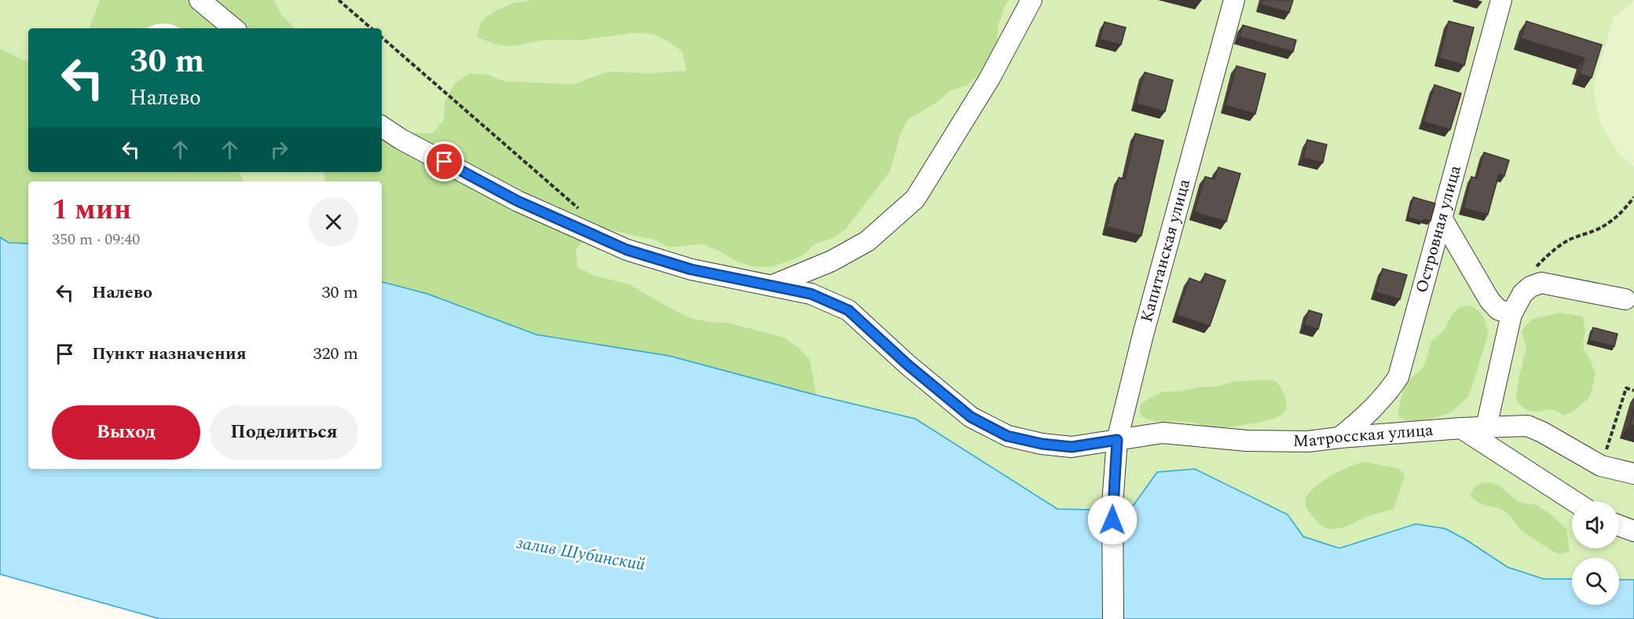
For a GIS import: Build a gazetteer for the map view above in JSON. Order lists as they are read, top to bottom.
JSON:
{
  "streets": {
    "street": ["Островная улица", "Капитанская улица", "Матросская улица"]
  },
  "crossings": [
    ["Островная улица", "Матросская улица"],
    ["Капитанская улица", "Матросская улица"]
  ],
  "water": ["залив Шубинский"],
  "page": {
    "turn": ["30 m", "Налево"],
    "heading": ["1 мин", "350 m · 09:40"],
    "list": [
      {
        "name": "Налево",
        "value": "30 m"
      },
      {
        "name": "Пункт назначения",
        "value": "320 m"
      }
    ],
    "buttons": ["Выход", "Поделиться"]
  }
}
